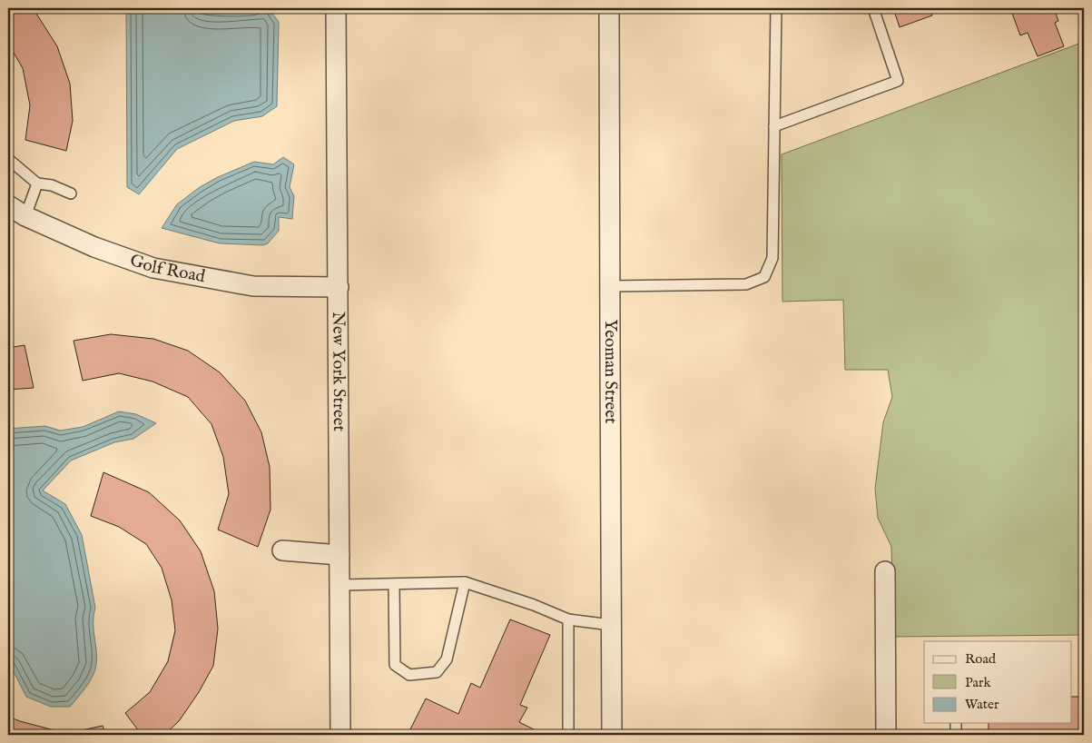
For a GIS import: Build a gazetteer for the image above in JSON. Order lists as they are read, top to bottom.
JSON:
{
  "streets": {
    "street": ["Golf Road", "New York Street", "Yeoman Street"]
  },
  "crossings": [
    ["Golf Road", "New York Street"]
  ],
  "legend": ["Road", "Park", "Water"]
}
